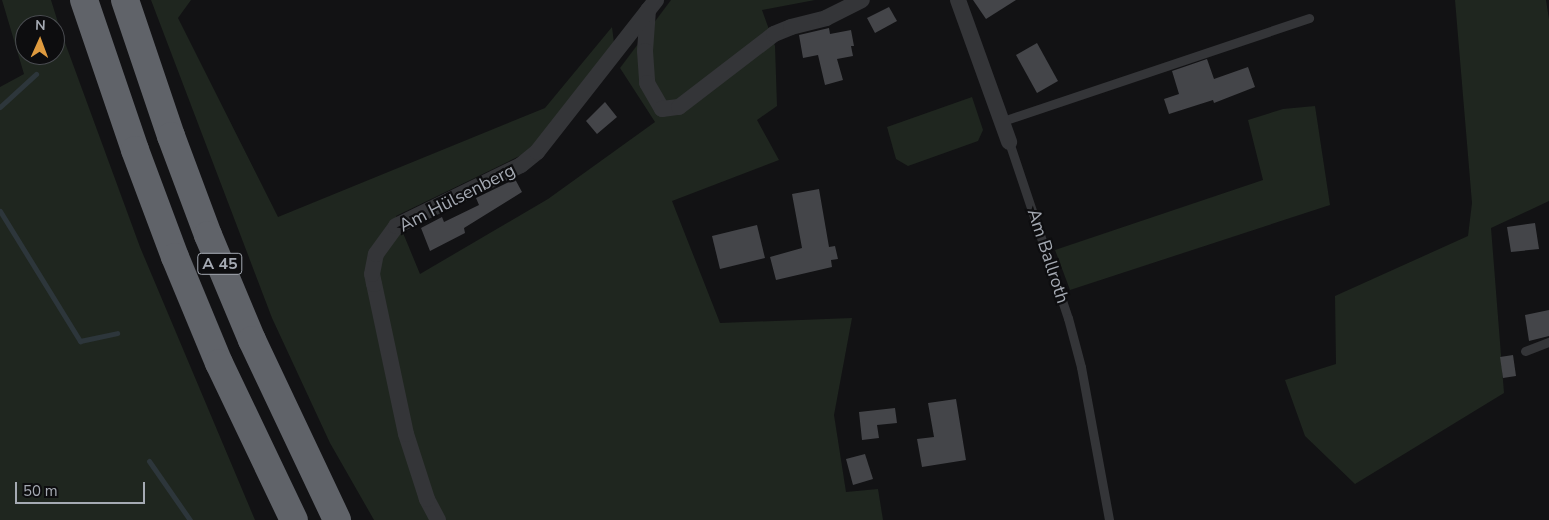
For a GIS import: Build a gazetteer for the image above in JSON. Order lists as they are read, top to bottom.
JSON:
{
  "streets": {
    "highway": ["A 45"],
    "street": ["Am Hülsenberg", "Am Ballroth"]
  },
  "scale_bar": "50 m",
  "north": "top"
}
